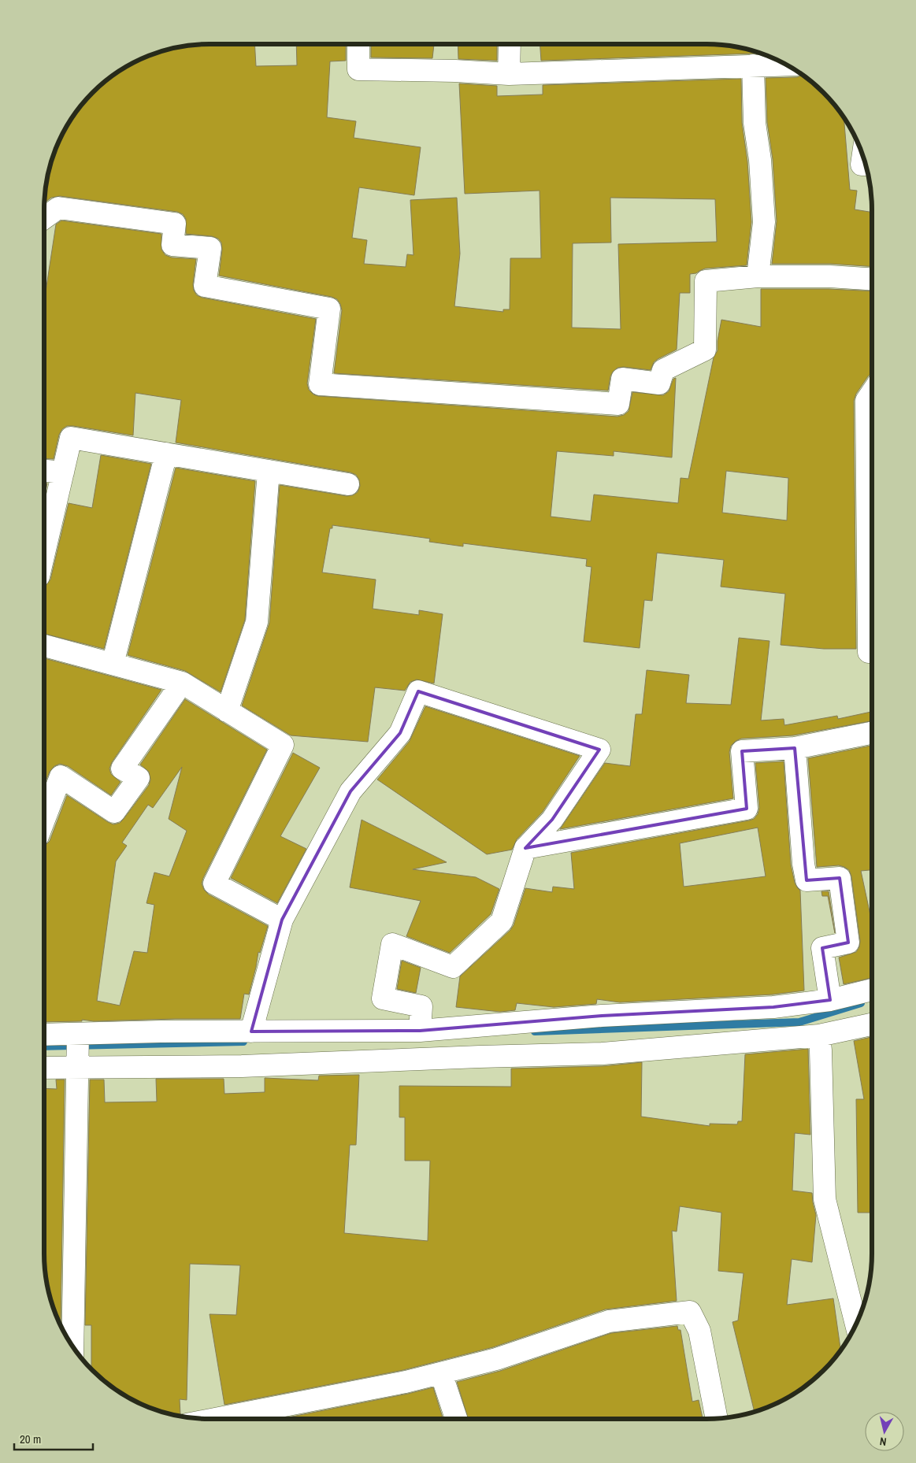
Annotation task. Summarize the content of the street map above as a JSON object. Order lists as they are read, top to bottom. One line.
{"scale_bar":"20 m","north":"bottom"}
